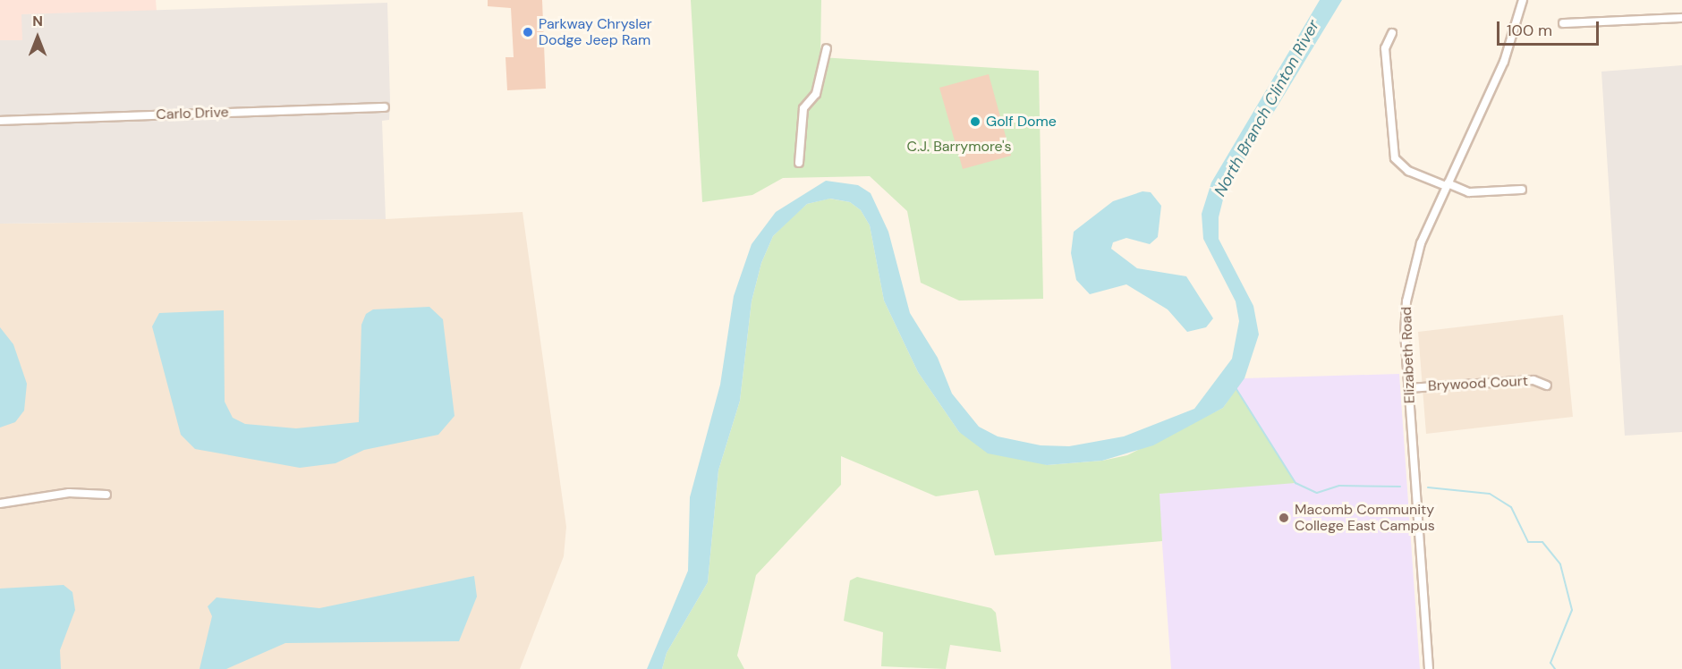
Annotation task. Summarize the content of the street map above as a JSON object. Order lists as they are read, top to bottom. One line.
{"streets":{"street":["Carlo Drive","Elizabeth Road","Brywood Court"]},"crossings":[["Elizabeth Road","Brywood Court"]],"water":["North Branch Clinton River"],"parks":["C.J. Barrymore's"],"places":["Parkway Chrysler Dodge Jeep Ram","Golf Dome","Macomb Community College East Campus"],"scale_bar":"100 m","north":"top"}
